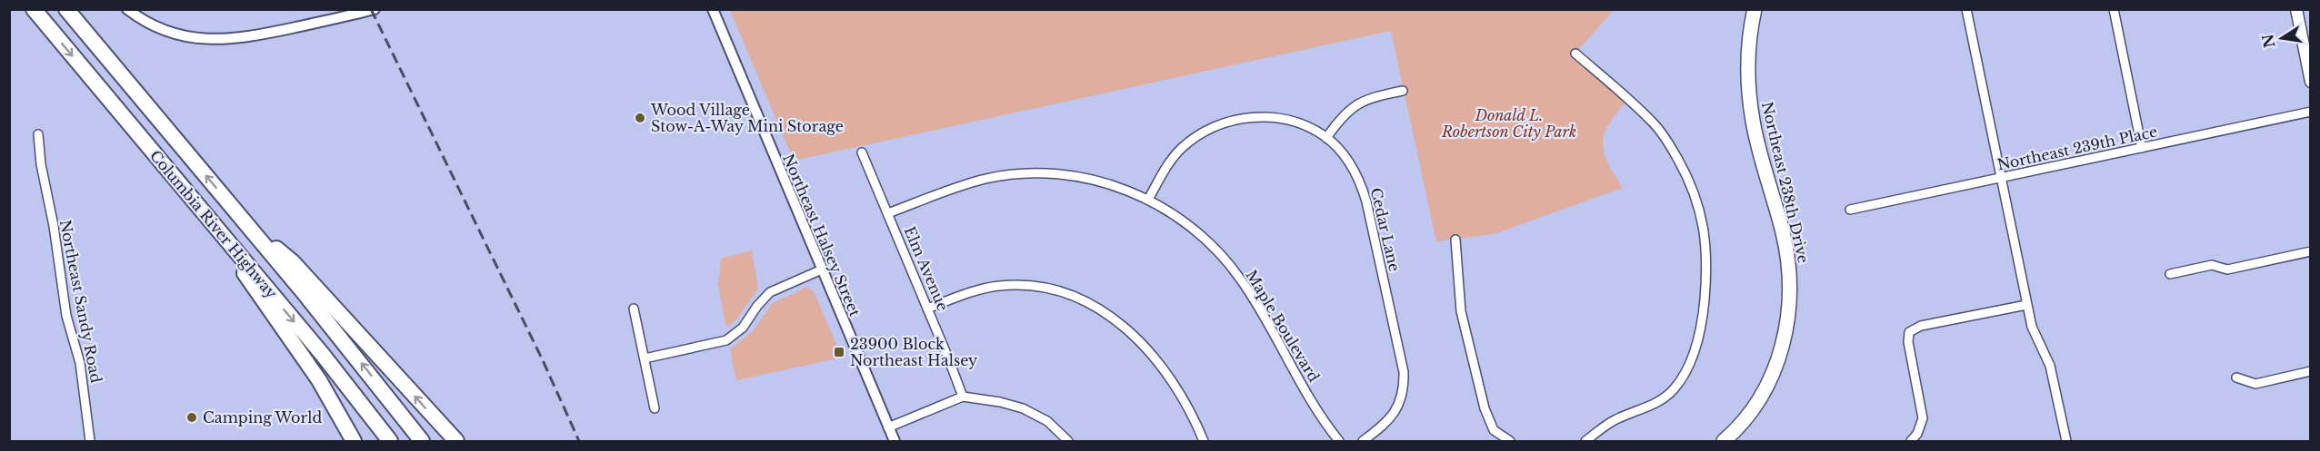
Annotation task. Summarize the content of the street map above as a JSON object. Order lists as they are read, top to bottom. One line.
{"streets":{"highway":["Northeast 238th Drive","Columbia River Highway"],"street":["Northeast 239th Place","Cedar Lane","Northeast Halsey Street","Elm Avenue","Northeast Sandy Road","Maple Boulevard"]},"crossings":[["Cedar Lane","Maple Boulevard"],["Elm Avenue","Maple Boulevard"]],"parks":["Donald L. Robertson City Park"],"places":{"other":["Wood Village Stow-A-Way Mini Storage","Camping World"],"transit":["23900 Block Northeast Halsey"]},"north":"left"}
